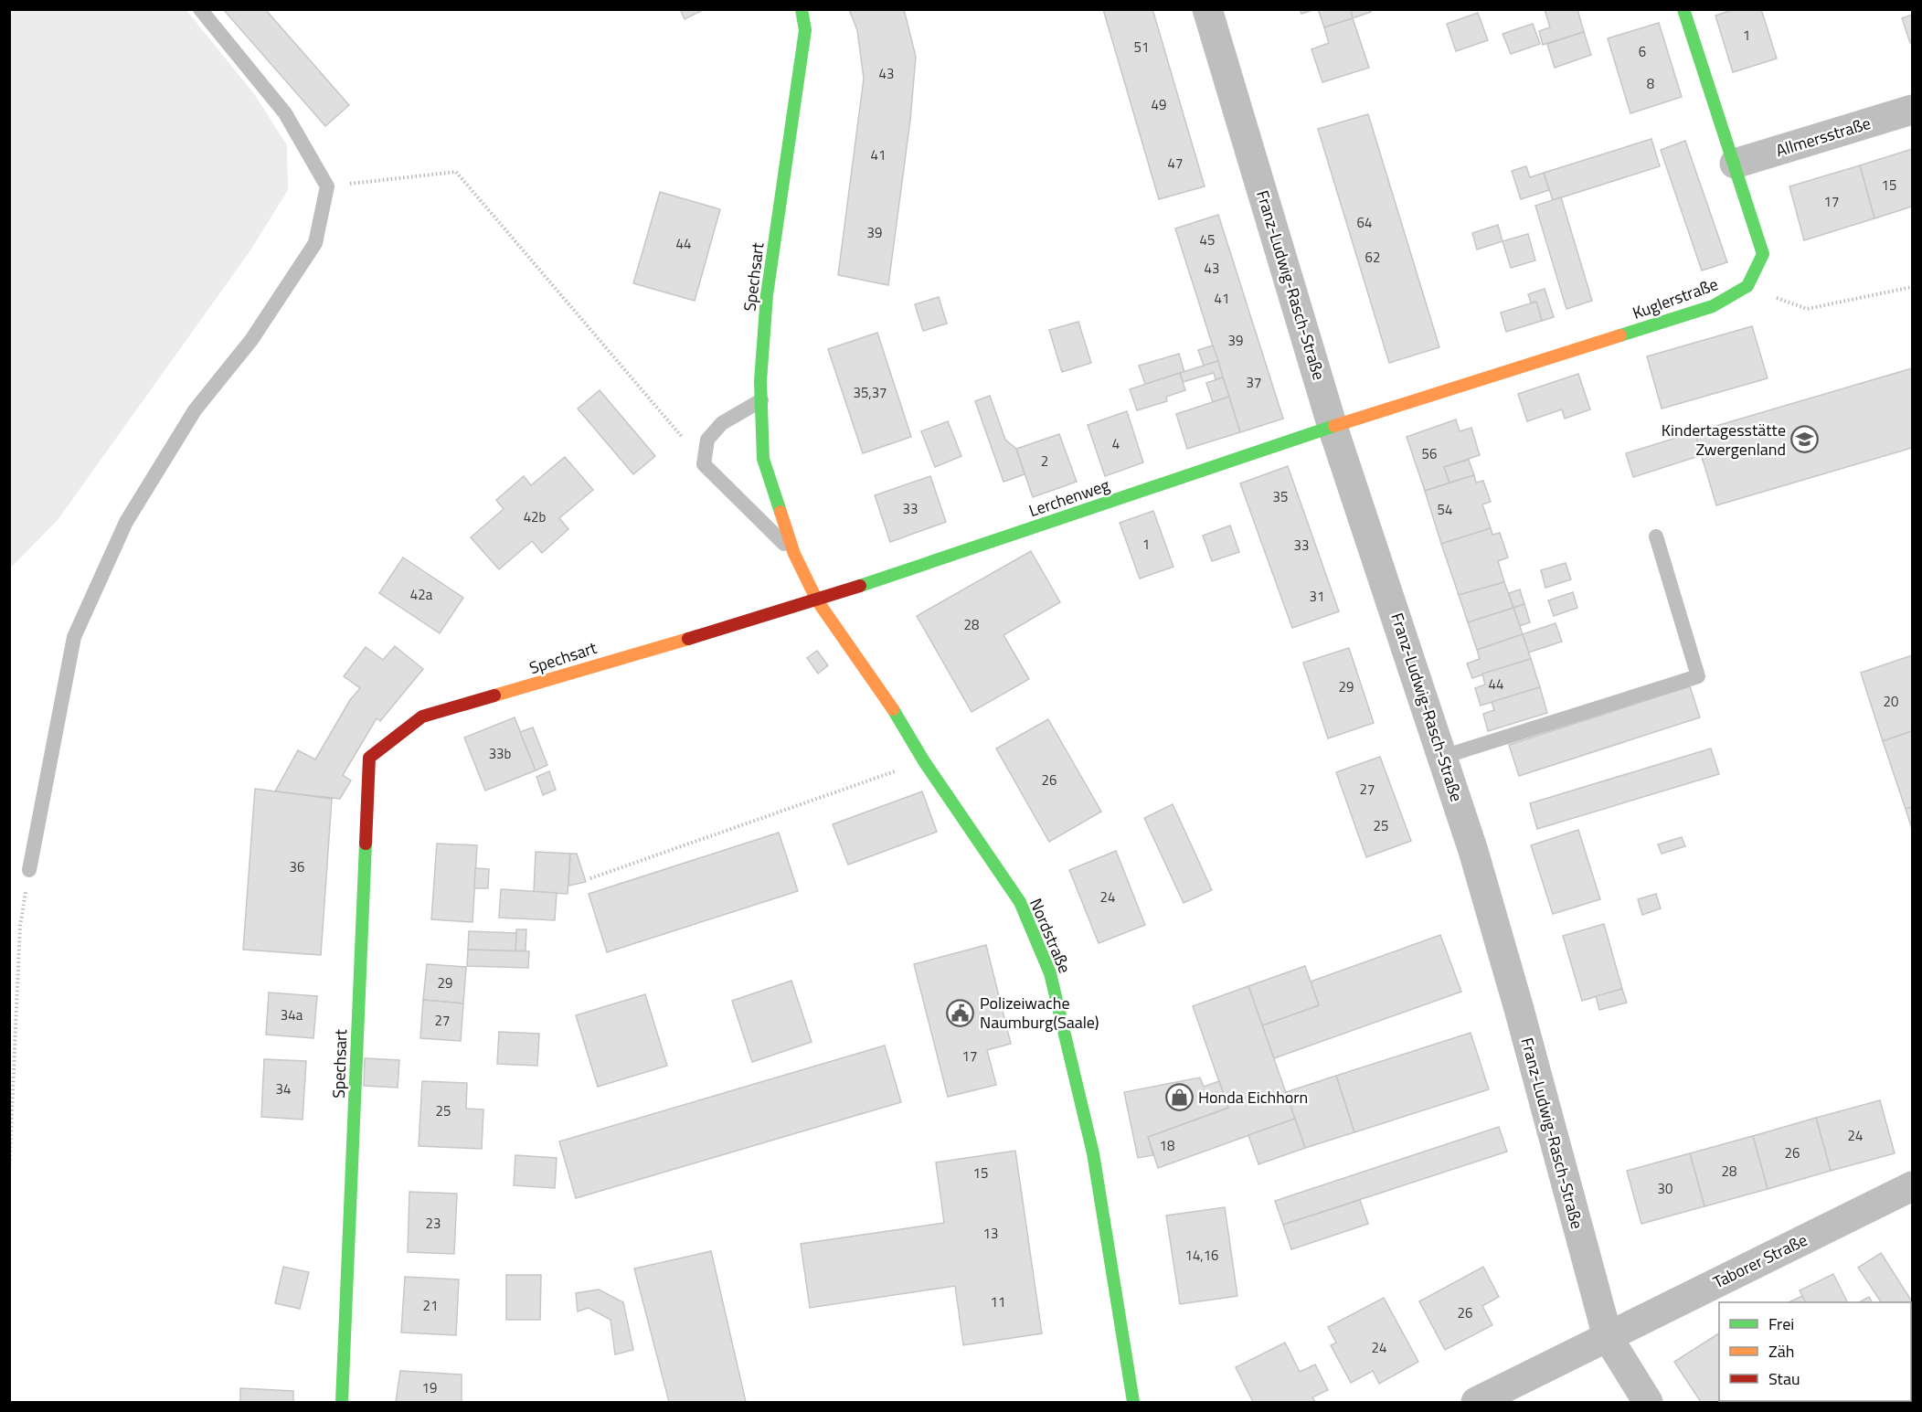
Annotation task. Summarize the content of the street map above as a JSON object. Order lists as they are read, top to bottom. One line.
{"streets":{"street":["Allmersstraße","Spechsart","Franz-Ludwig-Rasch-Straße","Kuglerstraße","Lerchenweg","Nordstraße","Taborer Straße"]},"crossings":[["Spechsart","Lerchenweg"],["Spechsart","Nordstraße"],["Franz-Ludwig-Rasch-Straße","Kuglerstraße"],["Franz-Ludwig-Rasch-Straße","Lerchenweg"],["Franz-Ludwig-Rasch-Straße","Taborer Straße"],["Kuglerstraße","Lerchenweg"],["Lerchenweg","Nordstraße"]],"places":{"school or university":["Kindertagesstätte Zwergenland"],"public building":["Polizeiwache Naumburg(Saale)"],"shop":["Honda Eichhorn"]},"house_numbers":["1","51","6","43","8","49","41","47","15","17","64","39","45","44","62","43","41","39","37","35,37","4","56","2","35","33","54","42b","1","33","42a","31","28","44","29","20","33b","26","27","25","36","24","29","34a","27","17","34","25","24","18","26","28","15","30","23","13","14,16","11","21","26","24","19"],"legend":["Frei","Zäh","Stau"]}
